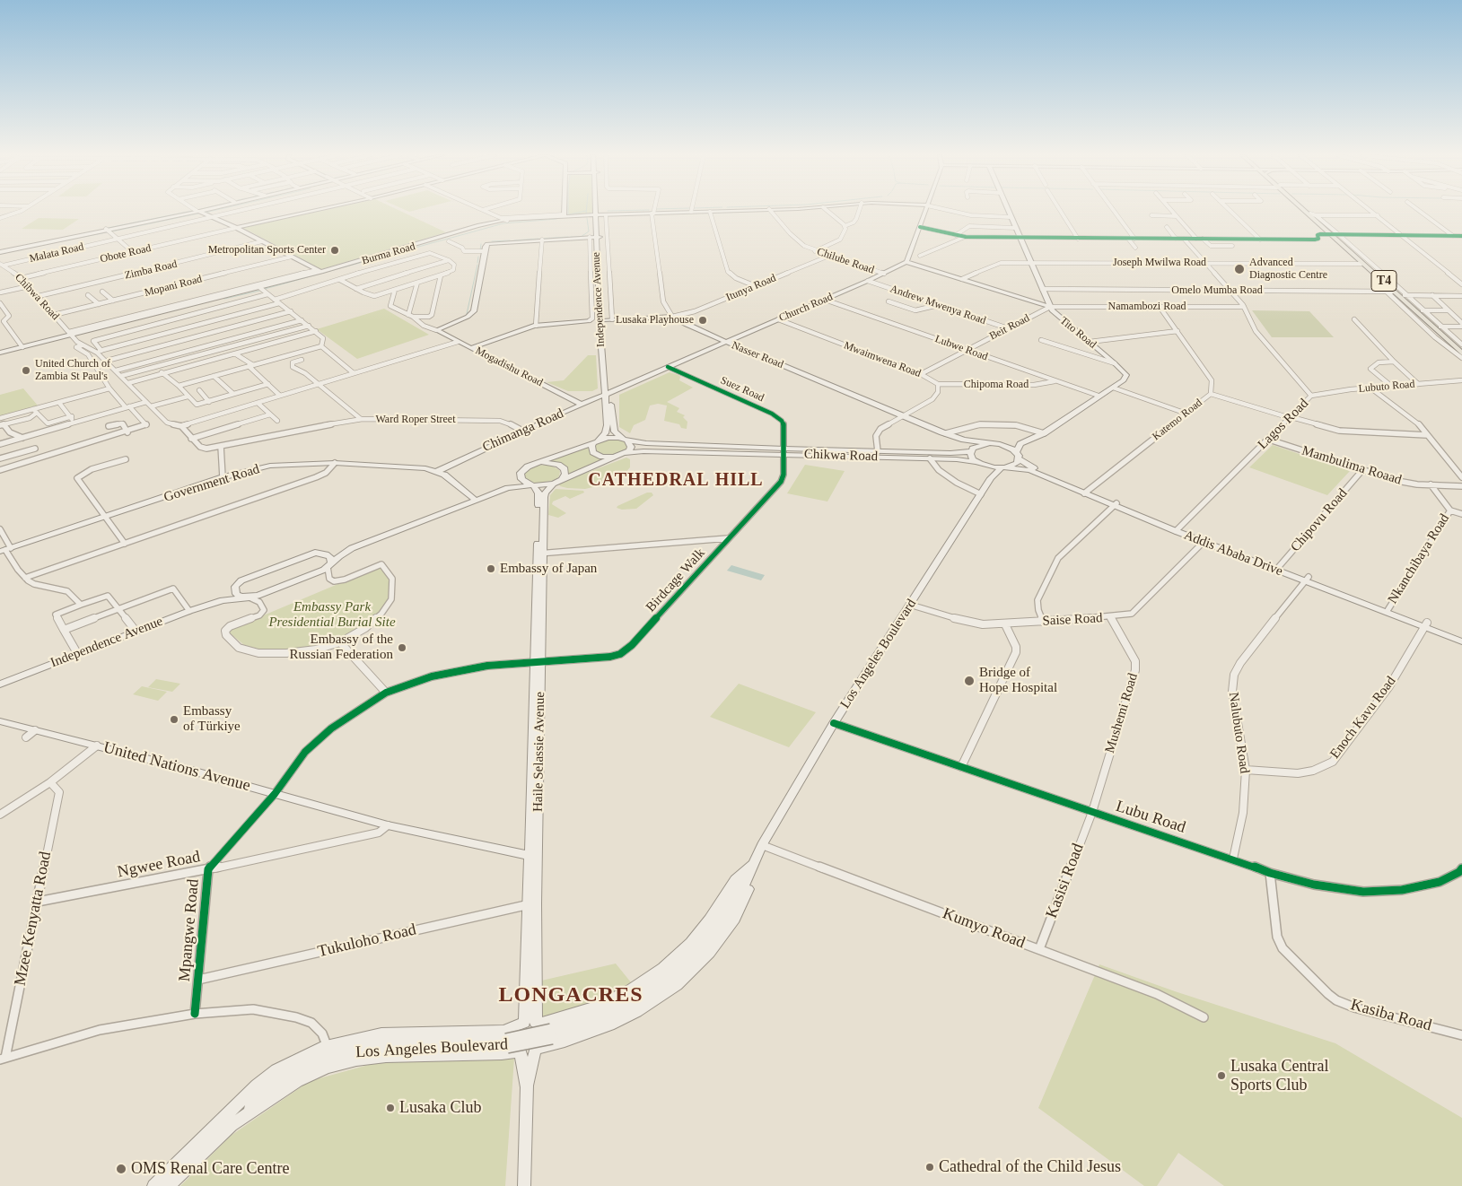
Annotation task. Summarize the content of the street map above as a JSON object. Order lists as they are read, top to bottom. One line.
{"streets":{"main road":["Obote Road","Burma Road","T4","Independence Avenue","Church Road","Tito Road","Nasser Road","Mogadishu Road","Chimanga Road","Chikwa Road","Government Road","Addis Ababa Drive","Los Angeles Boulevard","Haile Selassie Avenue","United Nations Avenue"],"street":["Malata Road","Chilube Road","Joseph Mwilwa Road","Zimba Road","Mopani Road","Itunya Road","Omelo Mumba Road","Chibwa Road","Andrew Mwenya Road","Namambozi Road","Beit Road","Lubwe Road","Mwaimwena Road","Chipoma Road","Lubuto Road","Suez Road","Ward Roper Street","Katemo Road","Lagos Road","Mambulima Roaad","Chipovu Road","Nkanchibaya Road","Birdcage Walk","Saise Road","Mushemi Road","Enoch Kavu Road","Nalubuto Road","Lubu Road","Ngwee Road","Kasisi Road","Mzee Kenyatta Road","Kumyo Road","Mpangwe Road","Tukuloho Road","Kasiba Road"]},"crossings":[["Malata Road","Chibwa Road"],["Obote Road","Chibwa Road"],["Burma Road","Chibwa Road"],["Burma Road","Independence Avenue"],["Chilube Road","Itunya Road"],["Chilube Road","Church Road"],["Joseph Mwilwa Road","T4"],["Joseph Mwilwa Road","Tito Road"],["Joseph Mwilwa Road","Lagos Road"],["Zimba Road","Chibwa Road"],["T4","Omelo Mumba Road"],["Mopani Road","Chibwa Road"],["Itunya Road","Nasser Road"],["Omelo Mumba Road","Lagos Road"],["Independence Avenue","Church Road"],["Independence Avenue","Chimanga Road"],["Independence Avenue","Chikwa Road"],["Independence Avenue","Government Road"],["Independence Avenue","Haile Selassie Avenue"],["Andrew Mwenya Road","Church Road"],["Andrew Mwenya Road","Beit Road"],["Namambozi Road","Beit Road"],["Namambozi Road","Tito Road"],["Namambozi Road","Katemo Road"],["Namambozi Road","Lagos Road"],["Church Road","Tito Road"],["Church Road","Lubwe Road"],["Church Road","Nasser Road"],["Church Road","Mwaimwena Road"],["Church Road","Suez Road"],["Church Road","Chimanga Road"],["Beit Road","Tito Road"],["Beit Road","Lubwe Road"],["Beit Road","Mwaimwena Road"],["Tito Road","Lubwe Road"],["Tito Road","Nasser Road"],["Tito Road","Chikwa Road"],["Tito Road","Addis Ababa Drive"],["Lubwe Road","Chipoma Road"],["Nasser Road","Mwaimwena Road"],["Nasser Road","Chikwa Road"],["Nasser Road","Addis Ababa Drive"],["Mwaimwena Road","Chipoma Road"],["Mogadishu Road","Chimanga Road"],["Lubuto Road","Lagos Road"],["Suez Road","Chikwa Road"],["Suez Road","Birdcage Walk"],["Ward Roper Street","Chimanga Road"],["Katemo Road","Addis Ababa Drive"],["Lagos Road","Mambulima Roaad"],["Lagos Road","Addis Ababa Drive"],["Chimanga Road","Government Road"],["Chikwa Road","Addis Ababa Drive"],["Chikwa Road","Birdcage Walk"],["Chikwa Road","Los Angeles Boulevard"],["Mambulima Roaad","Chipovu Road"],["Mambulima Roaad","Nkanchibaya Road"],["Chipovu Road","Addis Ababa Drive"],["Addis Ababa Drive","Nkanchibaya Road"],["Addis Ababa Drive","Saise Road"],["Addis Ababa Drive","Los Angeles Boulevard"],["Addis Ababa Drive","Enoch Kavu Road"],["Addis Ababa Drive","Nalubuto Road"],["Birdcage Walk","Haile Selassie Avenue"],["Birdcage Walk","Mpangwe Road"],["Saise Road","Los Angeles Boulevard"],["Saise Road","Mushemi Road"],["Los Angeles Boulevard","Haile Selassie Avenue"],["Los Angeles Boulevard","Lubu Road"],["Los Angeles Boulevard","Kumyo Road"],["Mushemi Road","Lubu Road"],["Mushemi Road","Kasisi Road"],["Enoch Kavu Road","Nalubuto Road"],["Nalubuto Road","Lubu Road"],["Haile Selassie Avenue","United Nations Avenue"],["Haile Selassie Avenue","Tukuloho Road"],["United Nations Avenue","Ngwee Road"],["United Nations Avenue","Mpangwe Road"],["Lubu Road","Kasisi Road"],["Lubu Road","Kasiba Road"],["Ngwee Road","Mzee Kenyatta Road"],["Ngwee Road","Mpangwe Road"],["Kasisi Road","Kumyo Road"],["Mpangwe Road","Tukuloho Road"]],"districts":["CATHEDRAL HILL","LONGACRES"],"parks":["Embassy Park Presidential Burial Site"],"places":["Metropolitan Sports Center","Advanced Diagnostic Centre","Lusaka Playhouse","United Church of Zambia St Paul's","Embassy of Japan","Embassy of the Russian Federation","Bridge of Hope Hospital","Embassy of Türkiye","Lusaka Central Sports Club","Lusaka Club","Cathedral of the Child Jesus","OMS Renal Care Centre"]}
